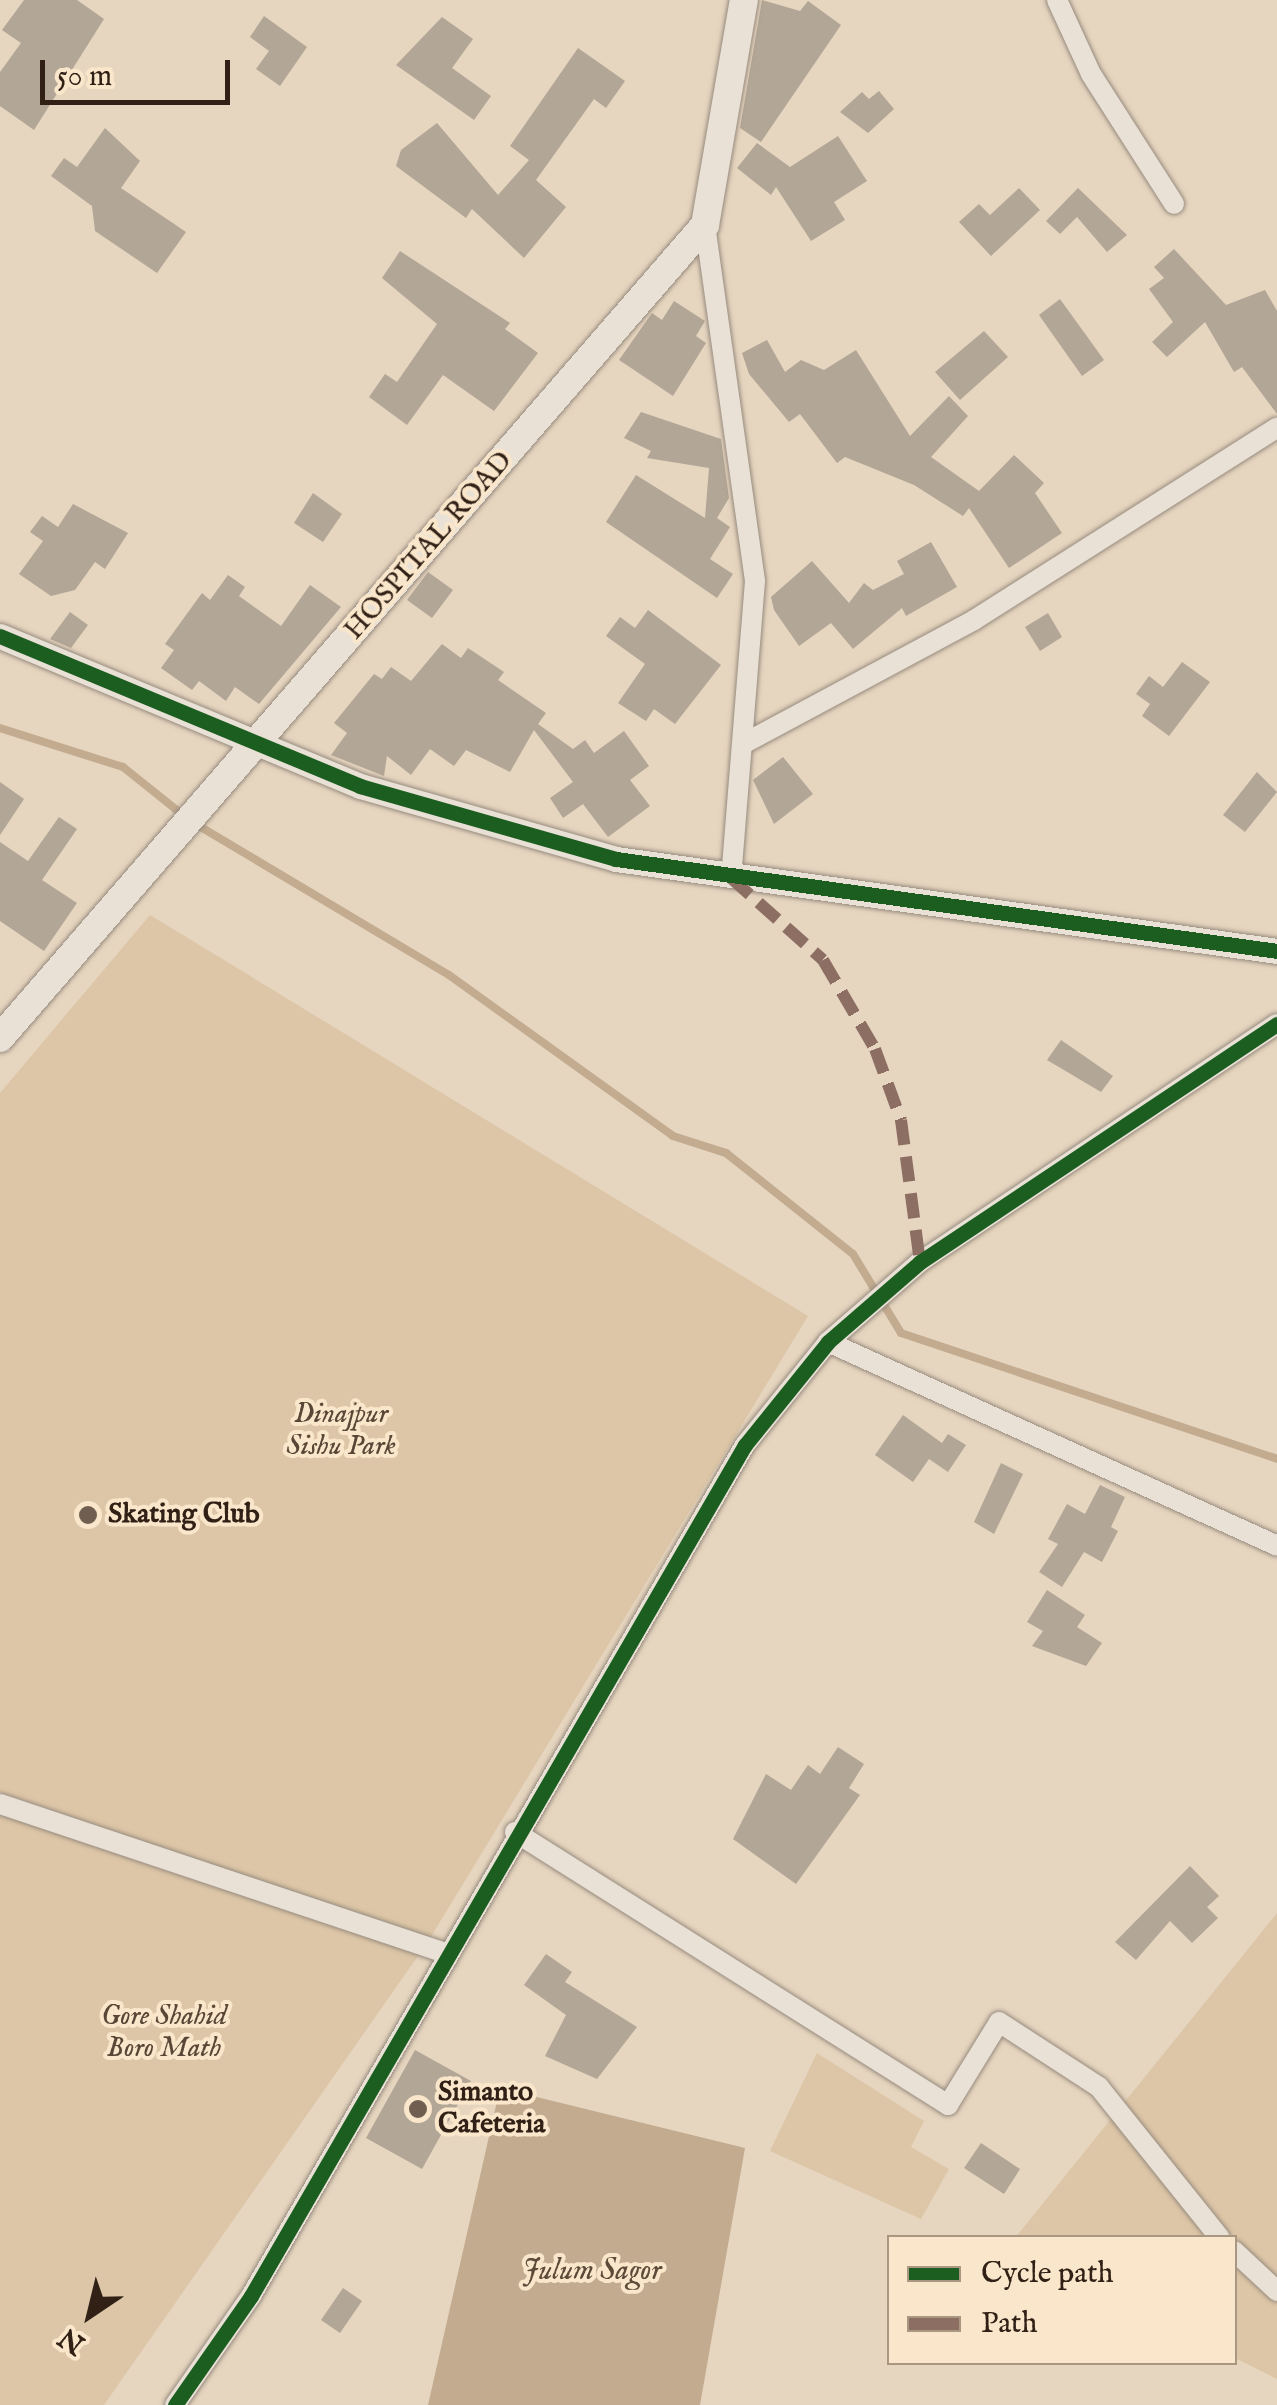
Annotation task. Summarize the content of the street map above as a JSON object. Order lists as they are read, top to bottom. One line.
{"streets":{"main road":["HOSPITAL ROAD"]},"water":["Julum Sagor"],"parks":["Dinajpur Sishu Park","Gore Shahid Boro Math"],"places":["Skating Club","Simanto Cafeteria"],"legend":["Cycle path","Path"],"scale_bar":"50 m","north":"bottom left"}
